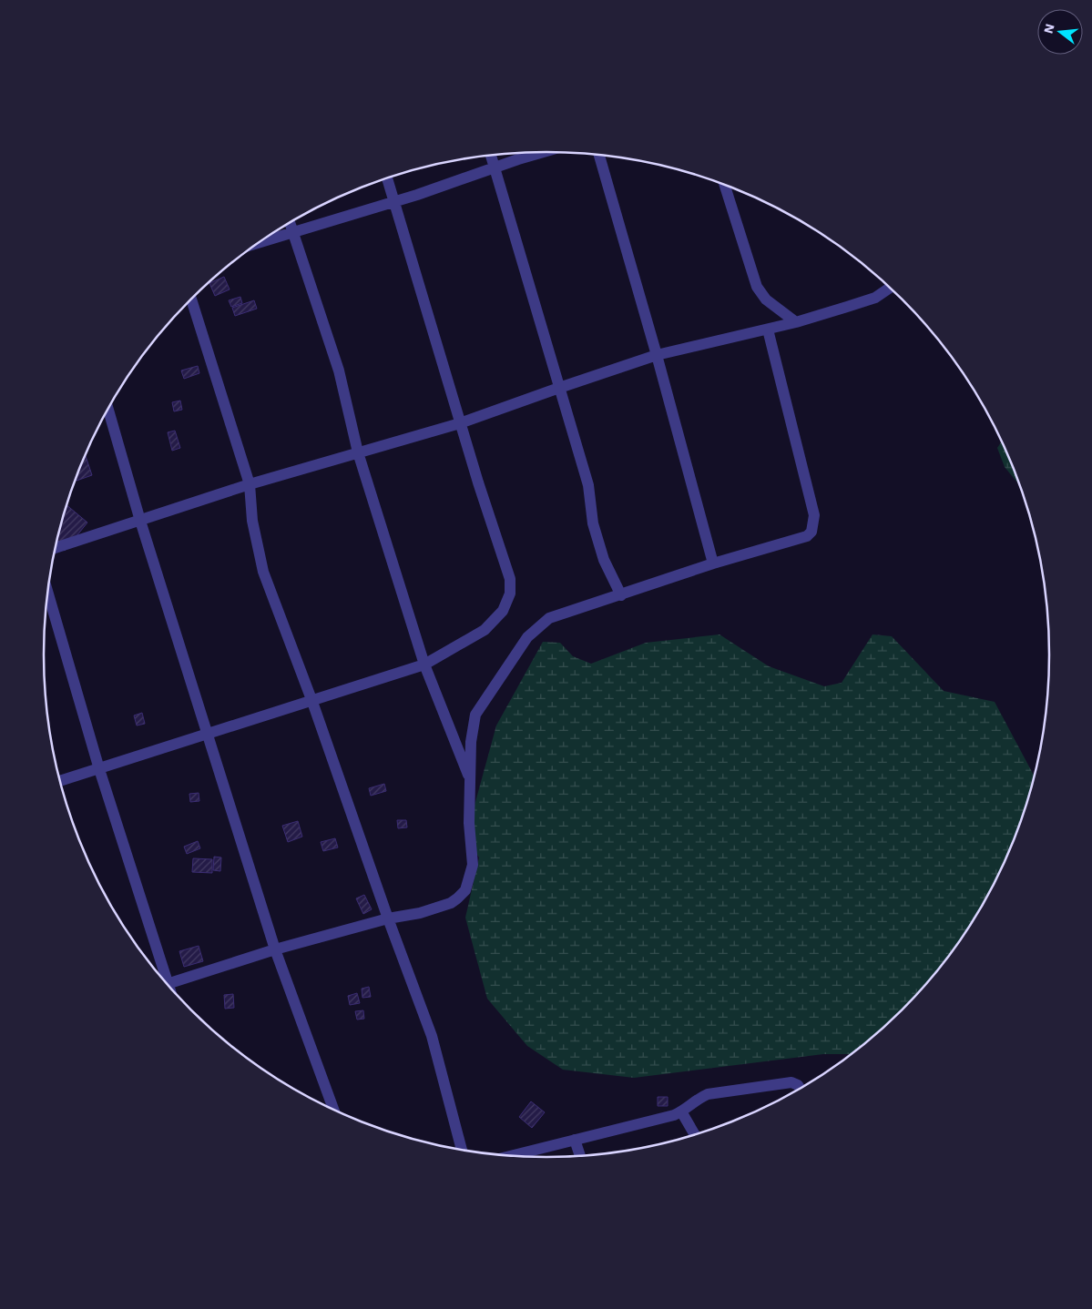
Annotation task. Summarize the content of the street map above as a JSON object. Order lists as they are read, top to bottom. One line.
{"north":"left"}
